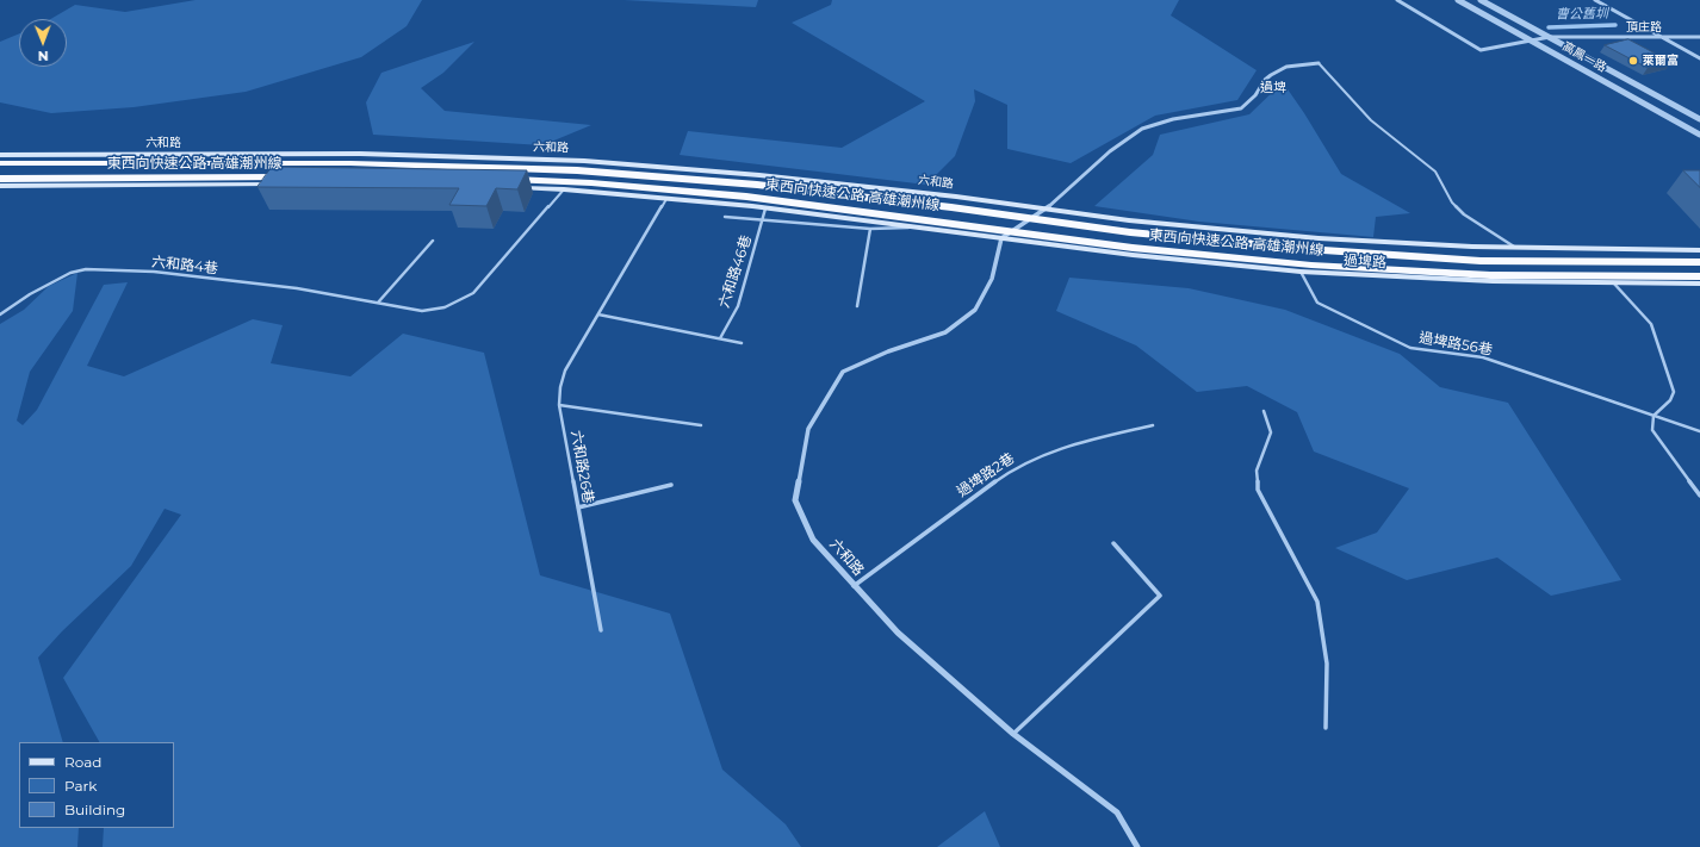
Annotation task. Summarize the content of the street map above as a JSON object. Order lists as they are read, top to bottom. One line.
{"streets":{"highway":["東西向快速公路 高雄潮州線"],"main road":["六和路","過埤路"],"street":["頂庄路","高鳳一路"],"lane":["六和路4巷","六和路46巷","過埤路56巷","六和路26巷","過埤路2巷"]},"crossings":[["頂庄路","高鳳一路"],["六和路","過埤路"],["六和路","過埤路2巷"],["過埤路","過埤路56巷"]],"districts":["過埤"],"water":["曹公舊圳"],"places":["萊爾富"],"legend":["Road","Park","Building"],"north":"bottom"}
